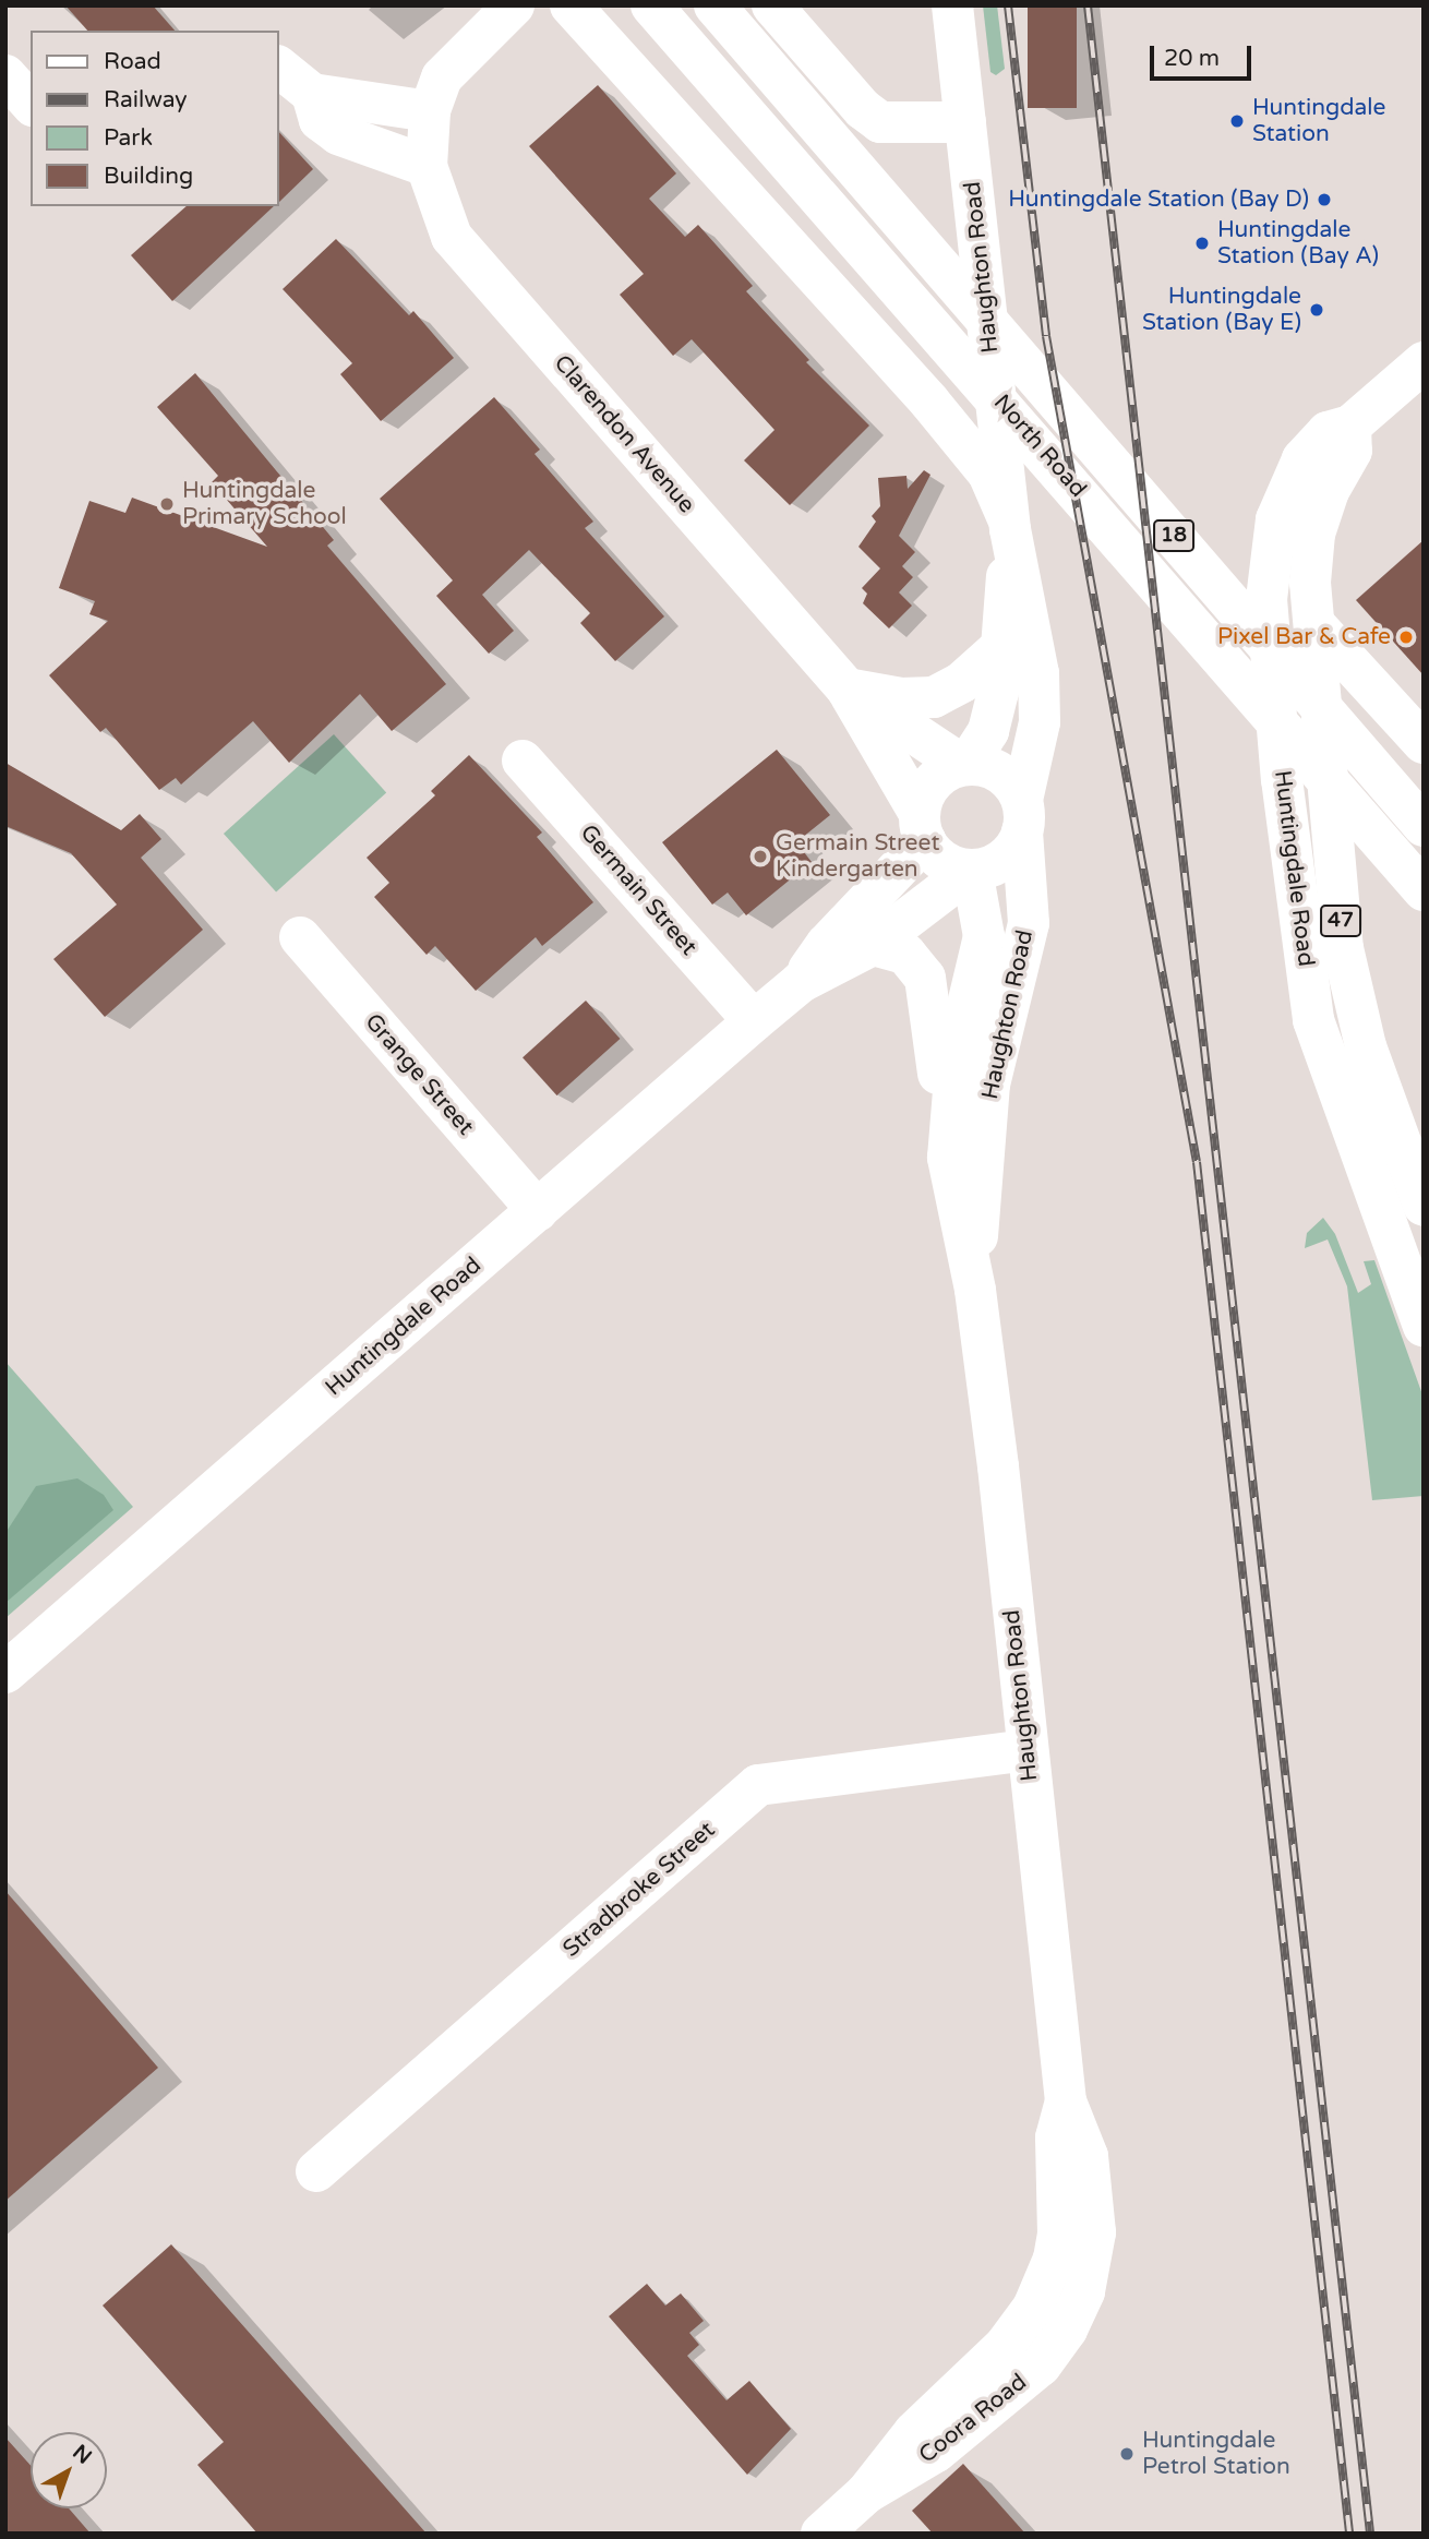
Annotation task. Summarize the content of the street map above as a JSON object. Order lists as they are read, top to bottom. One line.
{"streets":{"main road":["Haughton Road","Clarendon Avenue","North Road","18","Huntingdale Road","Germain Street","47","Grange Street","Stradbroke Street","Coora Road"]},"crossings":[["Haughton Road","Clarendon Avenue"],["Haughton Road","Huntingdale Road"],["Haughton Road","Stradbroke Street"],["Haughton Road","Coora Road"],["Clarendon Avenue","Huntingdale Road"],["Huntingdale Road","Germain Street"],["Huntingdale Road","Grange Street"]],"places":["Huntingdale Station","Huntingdale Station (Bay D)","Huntingdale Station (Bay A)","Huntingdale Station (Bay E)","Huntingdale Primary School","Pixel Bar & Cafe","Germain Street Kindergarten","Huntingdale Petrol Station"],"legend":["Road","Railway","Park","Building"],"scale_bar":"20 m","north":"top right"}
